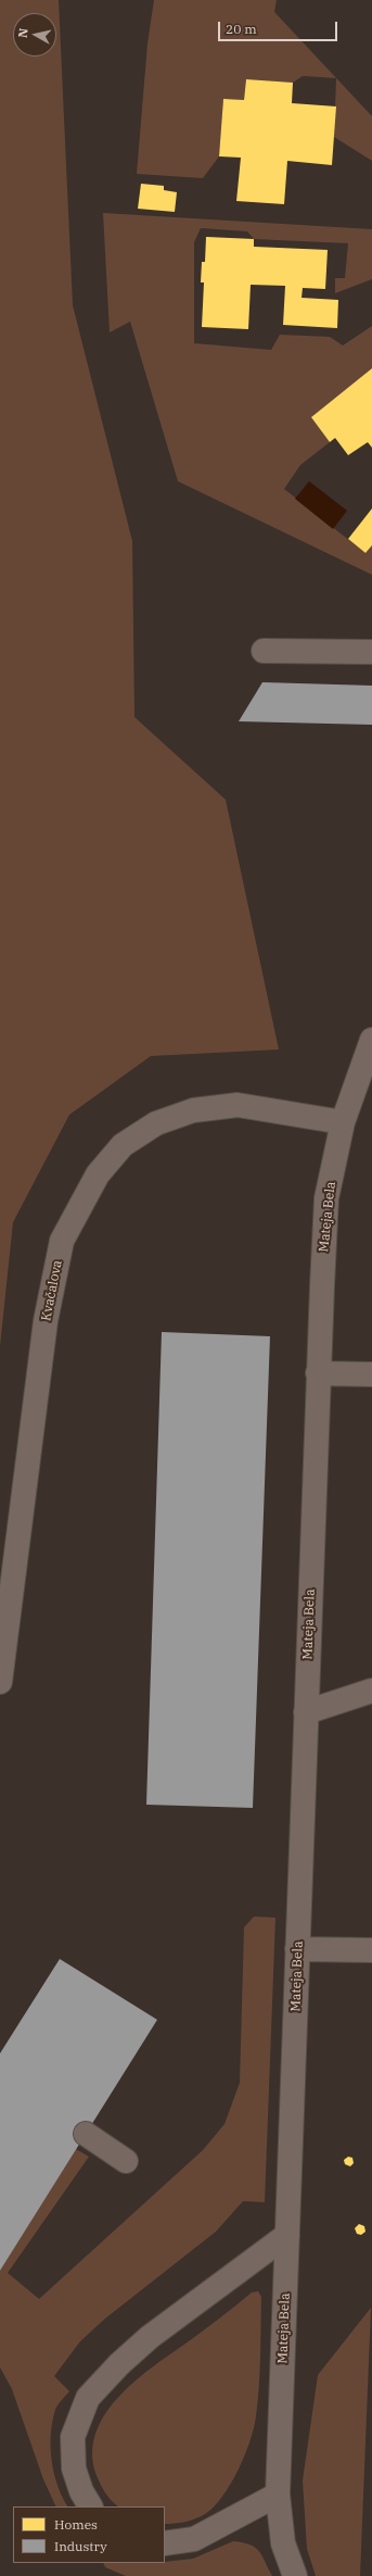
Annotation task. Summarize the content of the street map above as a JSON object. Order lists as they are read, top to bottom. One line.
{"streets":{"street":["Mateja Bela","Kvačalova"]},"crossings":[["Mateja Bela","Kvačalova"]],"legend":["Homes","Industry"],"scale_bar":"20 m","north":"left"}
